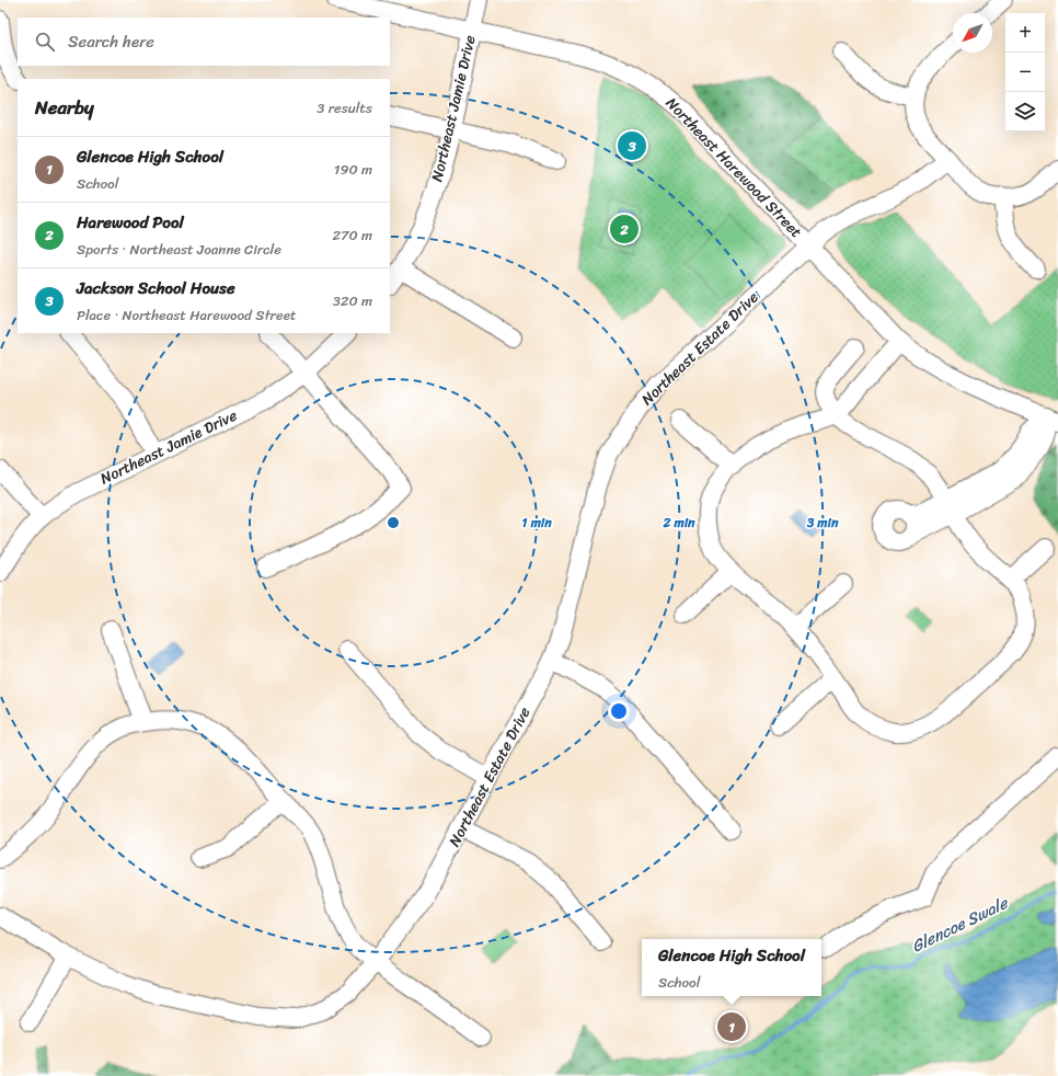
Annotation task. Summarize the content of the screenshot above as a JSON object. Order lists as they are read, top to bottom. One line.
{"streets":{"street":["Northeast Jamie Drive","Northeast Harewood Street","Northeast Estate Drive"]},"crossings":[["Northeast Jamie Drive","Northeast Harewood Street"],["Northeast Harewood Street","Northeast Estate Drive"]],"water":["Glencoe Swale"],"north":"bottom left","page":{"map_buttons":["+","−"],"search":"Search here","heading":["Nearby","3 results"],"pins":["3","2","1"],"list":[{"mark":"1","name":"Glencoe High School","note":"School","value":"190 m"},{"mark":"2","name":"Harewood Pool","note":"Sports · Northeast Joanne Circle","value":"270 m"},{"mark":"3","name":"Jackson School House","note":"Place · Northeast Harewood Street","value":"320 m"}],"popup":["Glencoe High School","School"]},"rings":["1 min","2 min","3 min"]}
